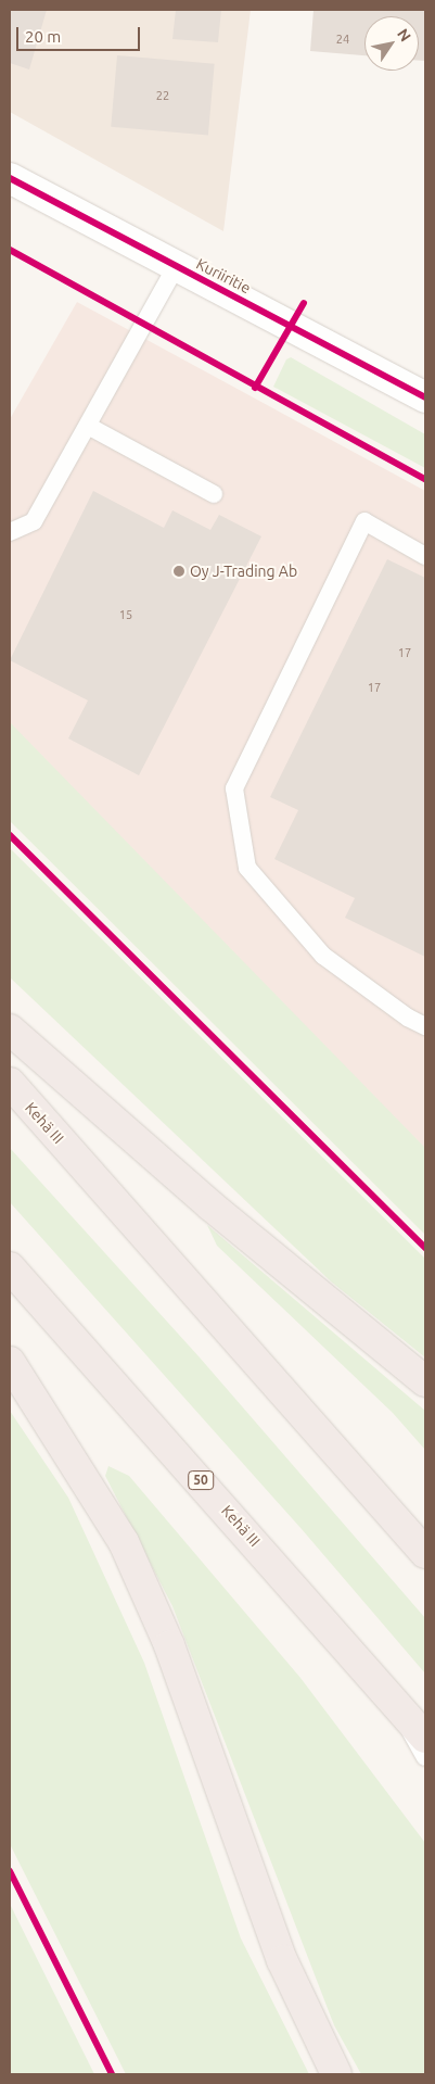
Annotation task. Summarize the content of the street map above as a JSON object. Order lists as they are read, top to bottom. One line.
{"streets":{"highway":["Kehä III","50"],"street":["Kuriiritie"]},"places":["Oy J-Trading Ab"],"house_numbers":["24","22","15","17","17"],"scale_bar":"20 m","north":"top right"}
